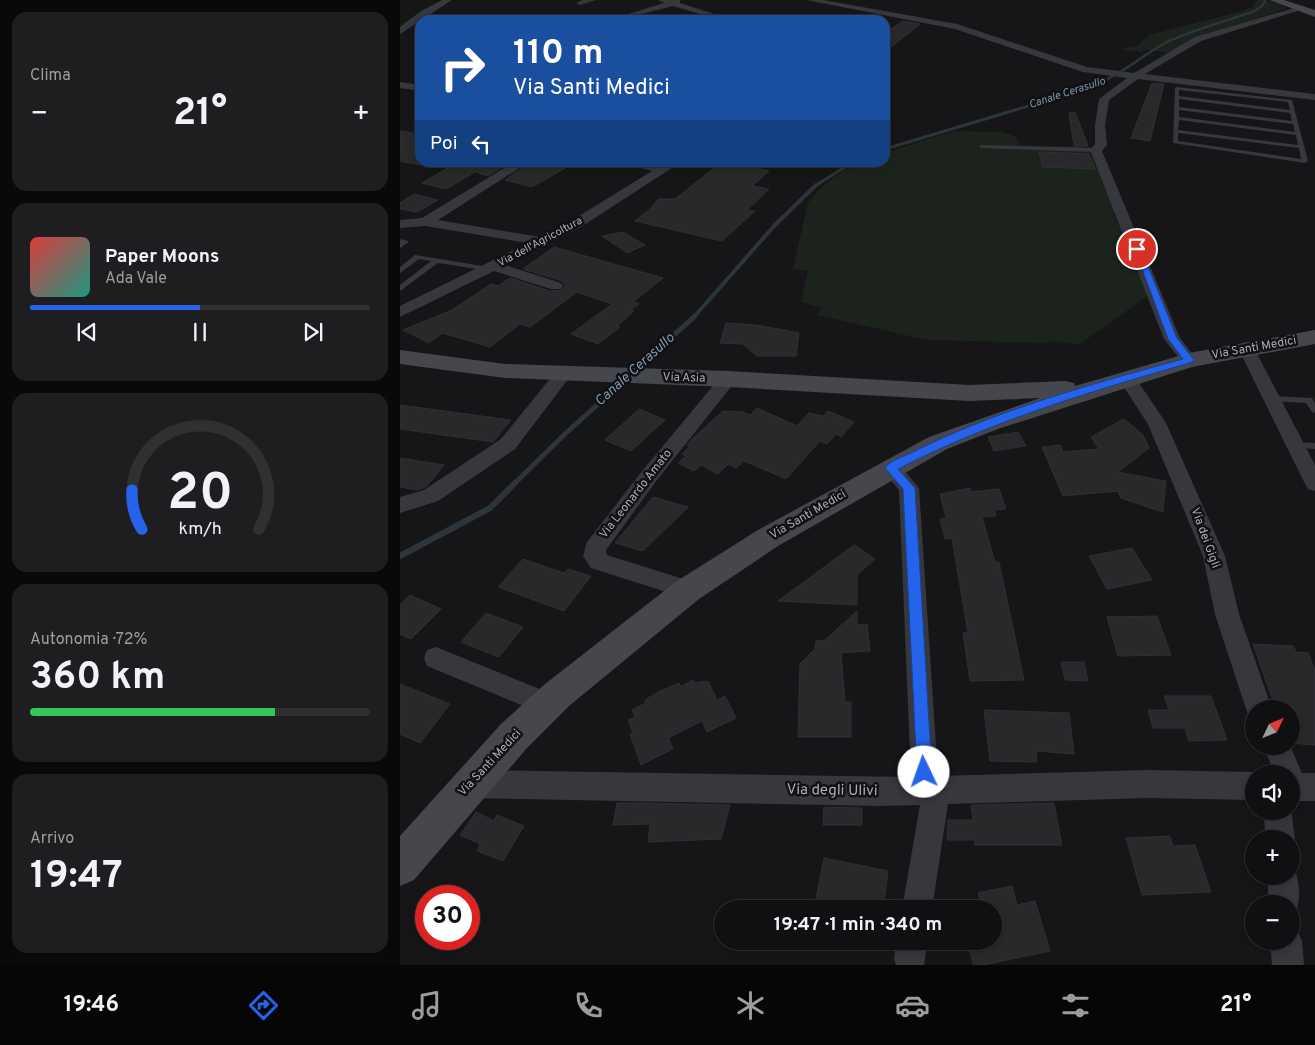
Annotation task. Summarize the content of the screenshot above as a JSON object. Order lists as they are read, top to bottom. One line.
{"streets":{"street":["Via dell'Agricoltura","Via Santi Medici","Via Asia","Via Leonardo Amato","Via dei Gigli","Via degli Ulivi"]},"crossings":[["Via Santi Medici","Via Asia"],["Via Santi Medici","Via Leonardo Amato"],["Via Santi Medici","Via dei Gigli"],["Via Santi Medici","Via degli Ulivi"],["Via Asia","Via Leonardo Amato"]],"water":["Canale Cerasullo"],"north":"top right","page":{"tile":["Clima",["Autonomia · 72%","360 km"],["Arrivo","19:47"]],"turn":["110 m","Via Santi Medici"],"heat":["−","21°","+"],"then":"Poi","song":["Paper Moons","Ada Vale"],"map_buttons":["+","−"],"limit":"30","trip":"19:47 · 1 min · 340 m","tabs":["19:46","21°"],"gauge":["20","km/h"]}}
